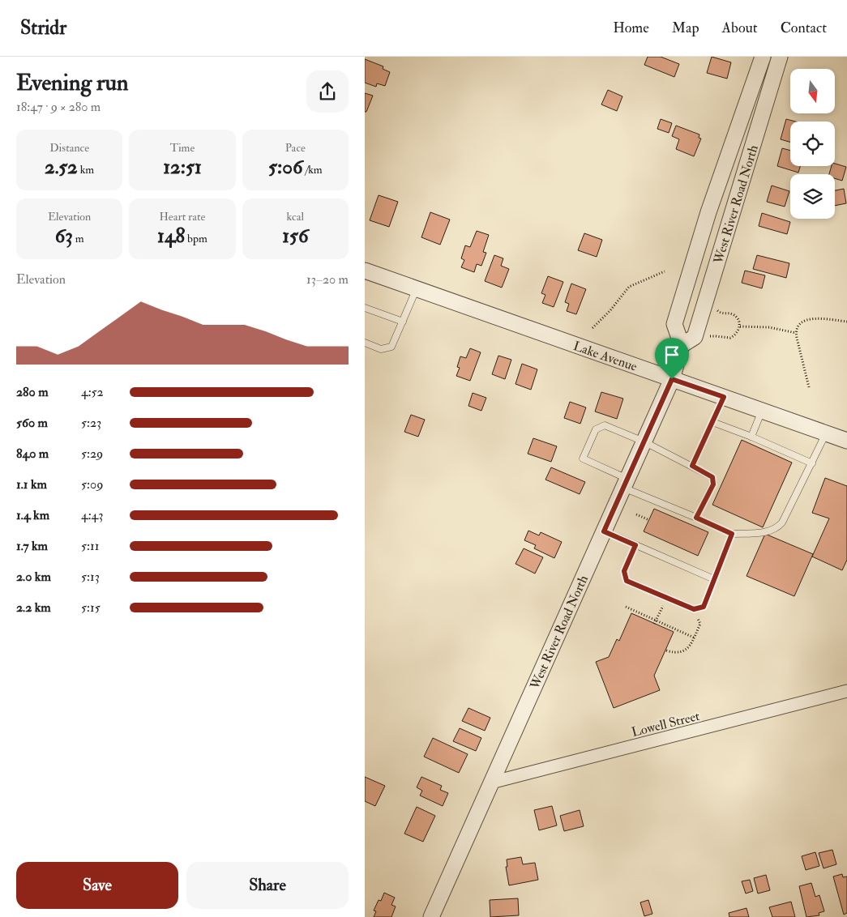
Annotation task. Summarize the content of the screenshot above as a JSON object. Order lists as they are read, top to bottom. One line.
{"streets":{"street":["West River Road North","Lake Avenue","Lowell Street"]},"crossings":[["West River Road North","Lake Avenue"],["West River Road North","Lowell Street"]],"north":"bottom","page":{"header":"Stridr","nav":["Home","Map","About","Contact"],"heading":["Evening run","18:47 · 9 × 280 m"],"stats":[["Distance","2.52 km"],["Time","12:51"],["Pace","5:06 /km"],["Elevation","63 m"],["Heart rate","148 bpm"],["kcal","156"]],"chart":["Elevation","13–20 m"],"list":[{"name":"280 m","note":"4:52"},{"name":"560 m","note":"5:23"},{"name":"840 m","note":"5:29"},{"name":"1.1 km","note":"5:09"},{"name":"1.4 km","note":"4:43"},{"name":"1.7 km","note":"5:11"},{"name":"2.0 km","note":"5:13"},{"name":"2.2 km","note":"5:15"}],"buttons":["Save","Share"]}}
